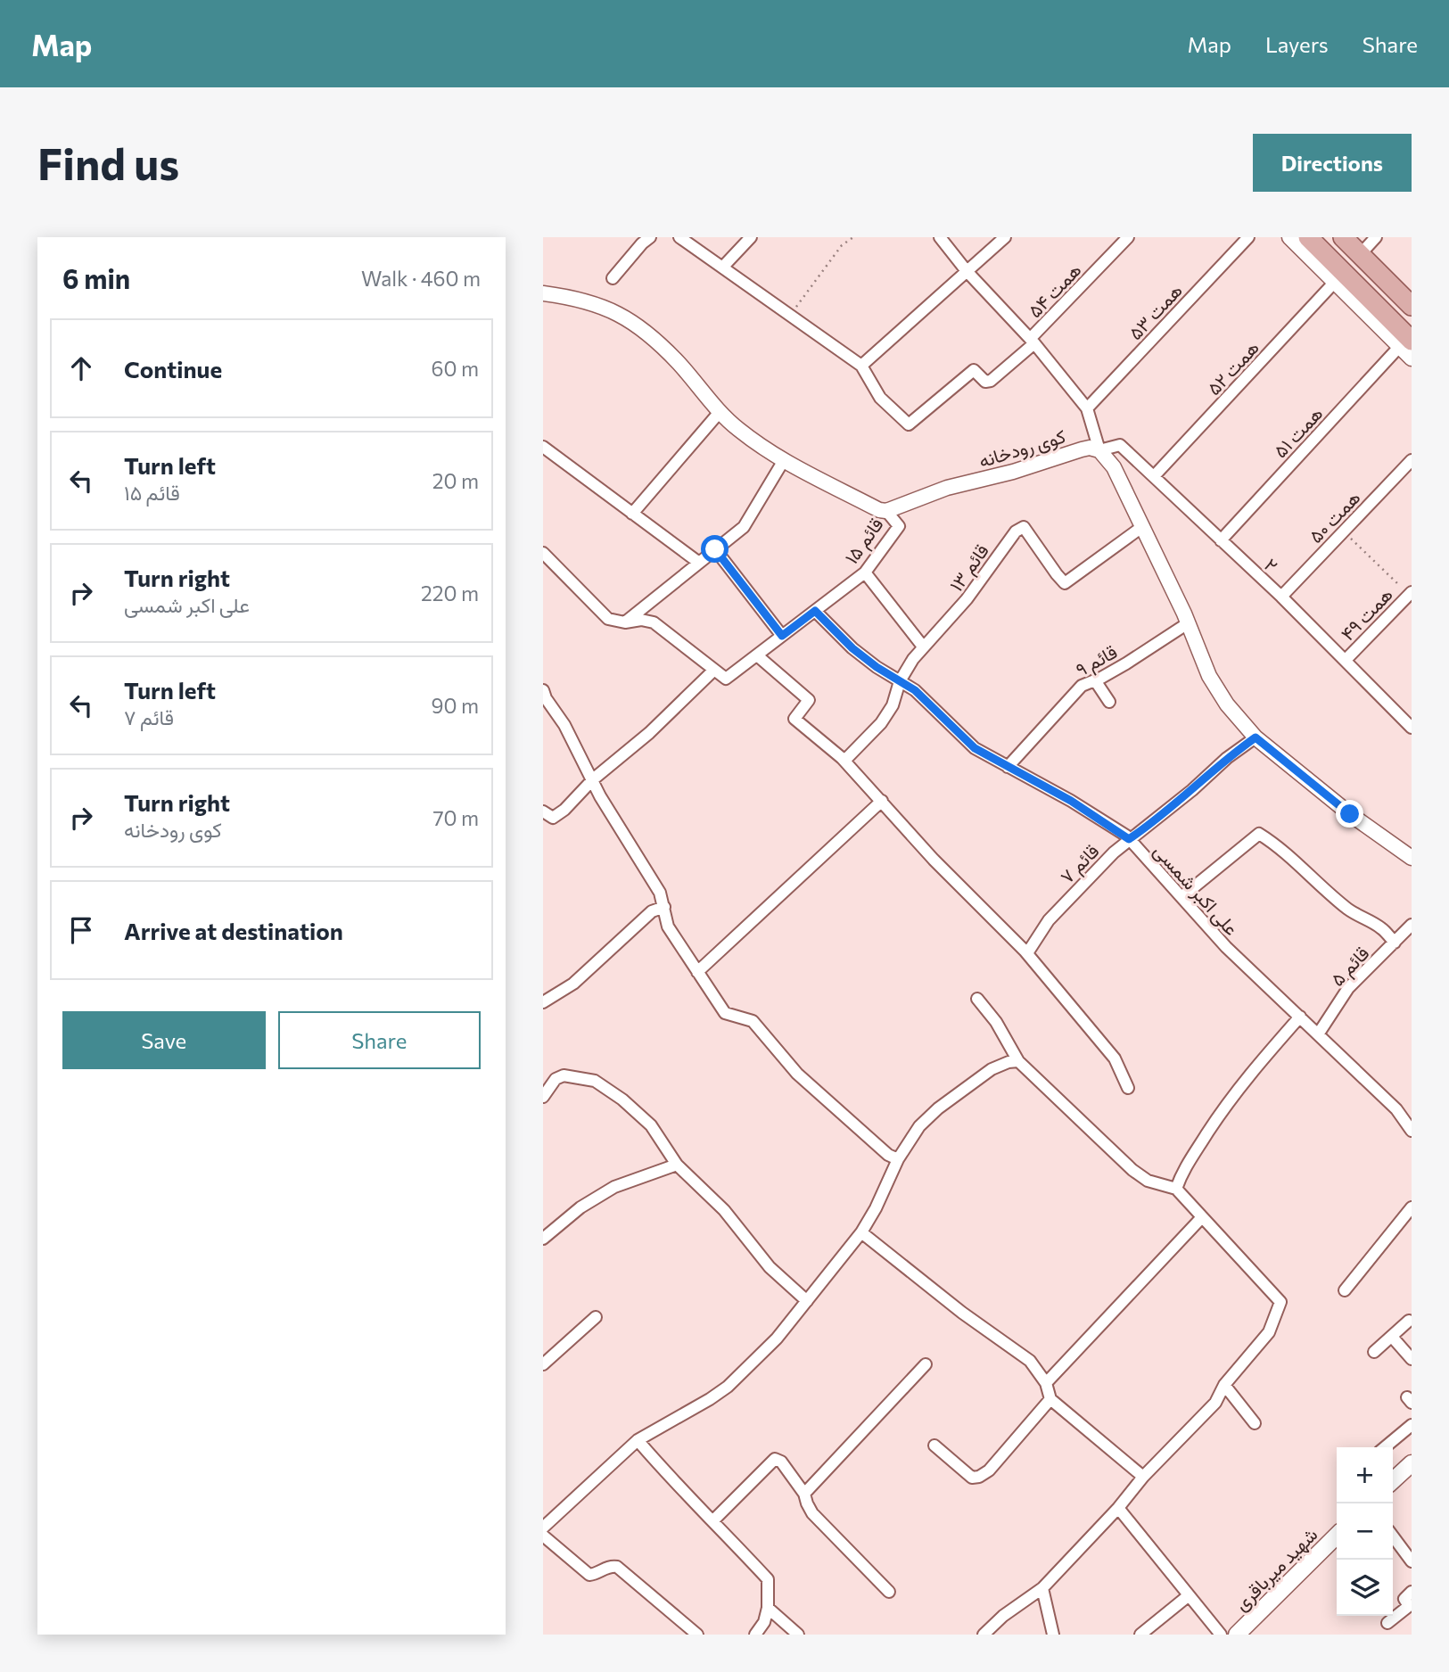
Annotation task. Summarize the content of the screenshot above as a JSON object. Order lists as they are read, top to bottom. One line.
{"streets":{"main road":["شهید میرباقری"],"street":["همت ۵۴","همت ۵۳","همت ۵۲","همت ۵۱","کوی رودخانه","همت ۵۰","قائم ۱۵","۲","قائم ۱۳","همت ۴۹","قائم ۹","قائم ۷","علی اکبر شمسی","قائم ۵"]},"crossings":[["همت ۵۲","۲"],["همت ۵۱","۲"],["کوی رودخانه","قائم ۱۵"],["کوی رودخانه","۲"],["همت ۵۰","۲"],["قائم ۱۵","علی اکبر شمسی"],["۲","همت ۴۹"],["قائم ۱۳","علی اکبر شمسی"],["قائم ۹","علی اکبر شمسی"],["قائم ۷","علی اکبر شمسی"],["علی اکبر شمسی","قائم ۵"]],"page":{"header":"Map","nav":["Map","Layers","Share"],"buttons":["Directions",["Save","Share"]],"title":"Find us","heading":["6 min","Walk · 460 m"],"list":[["Continue","60 m"],["Turn left","قائم ۱۵","20 m"],["Turn right","علی اکبر شمسی","220 m"],["Turn left","قائم ۷","90 m"],["Turn right","کوی رودخانه","70 m"],"Arrive at destination"],"map_buttons":["+","−"]}}
